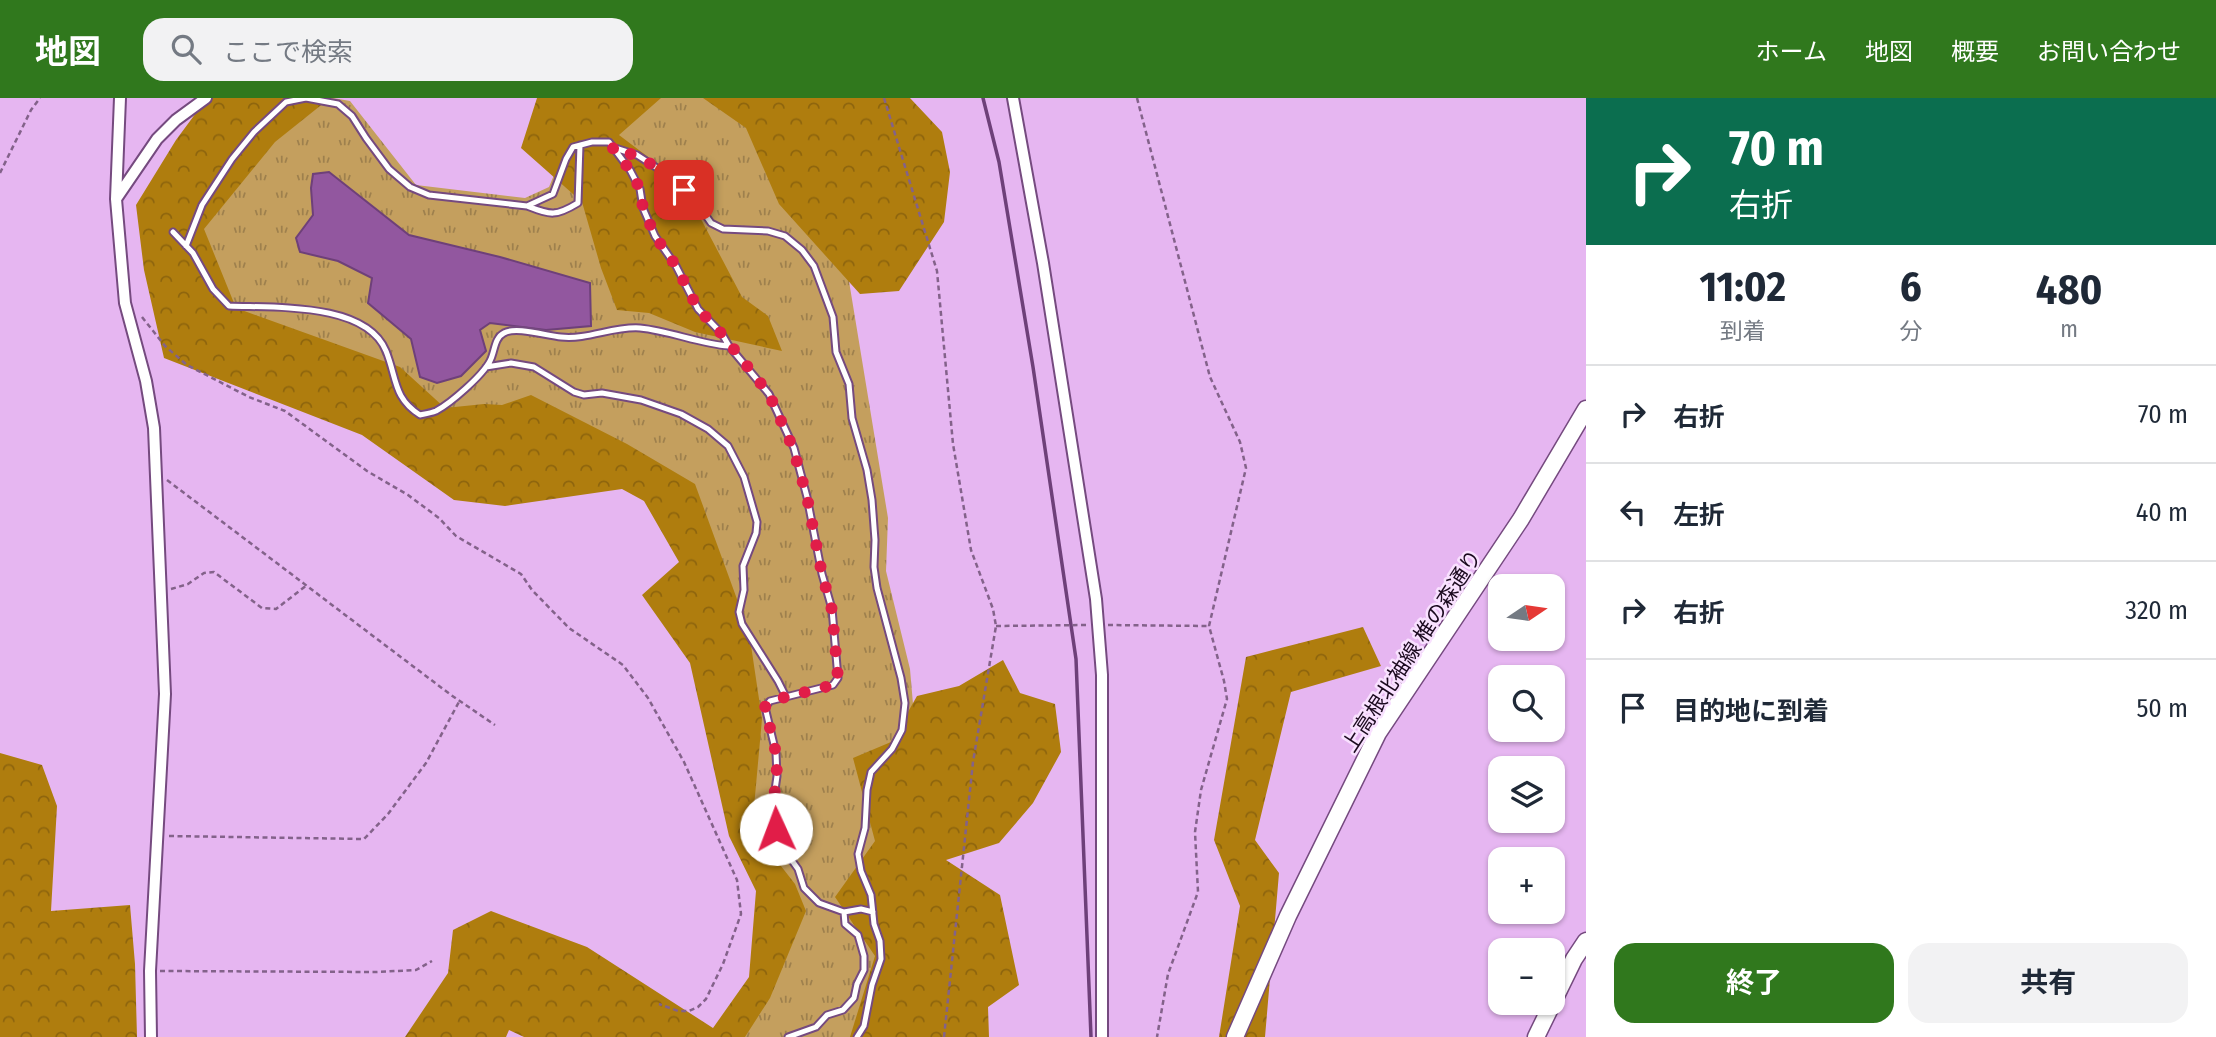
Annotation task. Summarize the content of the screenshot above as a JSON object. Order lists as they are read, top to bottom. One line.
{"streets":{"main road":["上高根北袖線 椎の森通り"]},"north":"right","page":{"header":"地図","search":"ここで検索","nav":["ホーム","地図","概要","お問い合わせ"],"turn":["70 m","右折"],"eta":["11:02","到着","6","分","480","m"],"list":[{"name":"右折","value":"70 m"},{"name":"左折","value":"40 m"},{"name":"右折","value":"320 m"},{"name":"目的地に到着","value":"50 m"}],"map_buttons":["+","−"],"buttons":["終了","共有"]}}
